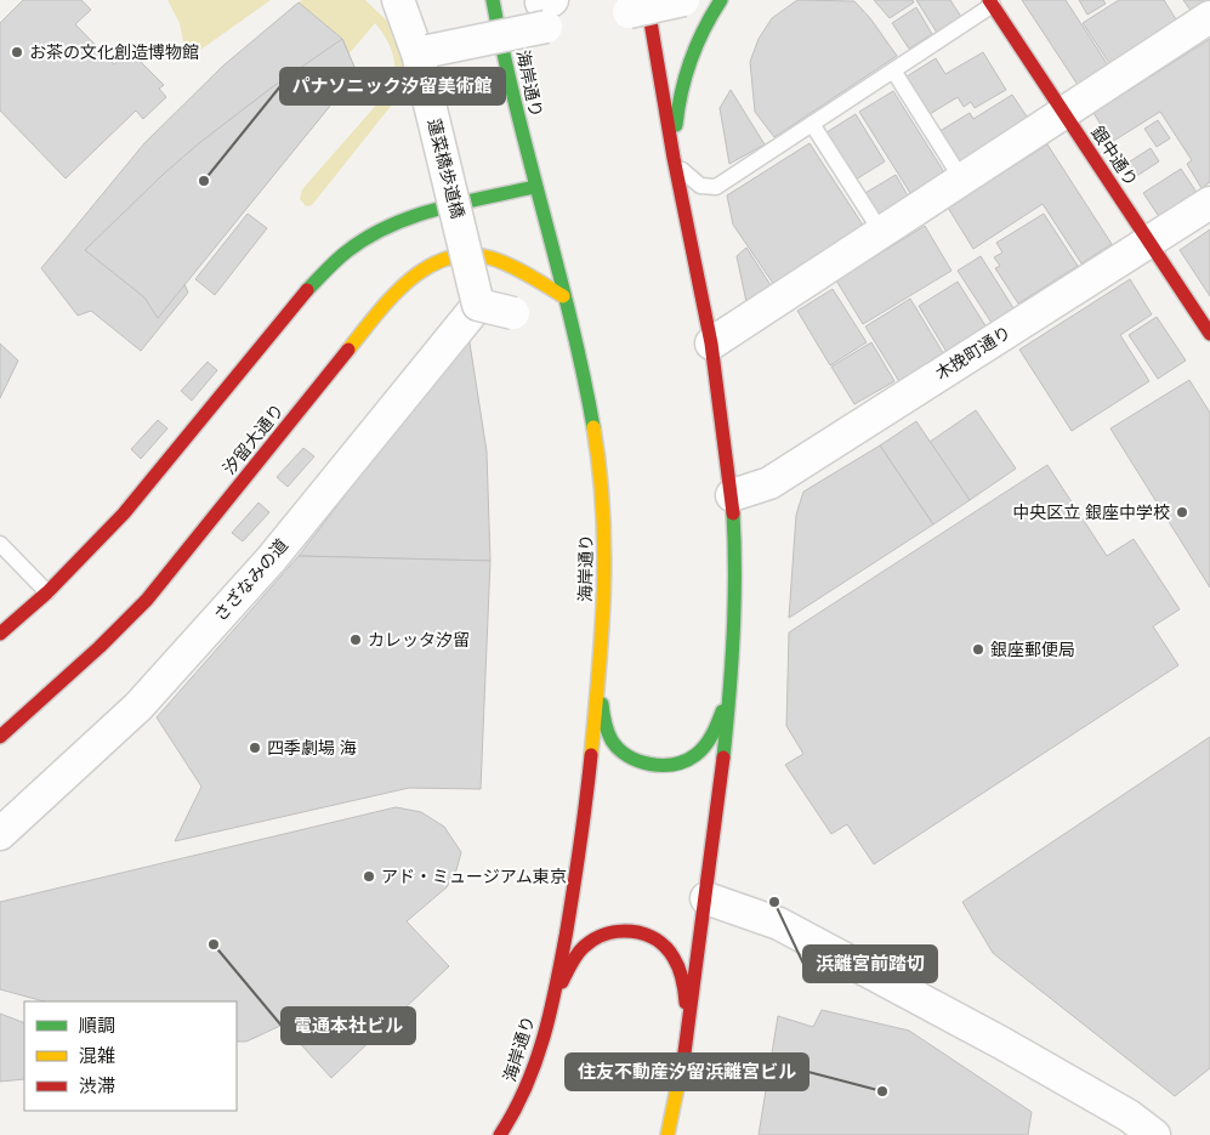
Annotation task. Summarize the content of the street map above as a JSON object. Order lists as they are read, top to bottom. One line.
{"streets":{"main road":["海岸通り","銀中通り","汐留大通り"],"street":["蓮菜橋歩道橋","木挽町通り","さざなみの道"]},"crossings":[["海岸通り","汐留大通り"],["銀中通り","木挽町通り"],["蓮菜橋歩道橋","さざなみの道"]],"places":["お茶の文化創造博物館","パナソニック汐留美術館","中央区立 銀座中学校","カレッタ汐留","銀座郵便局","四季劇場 海","アド・ミュージアム東京","浜離宮前踏切","電通本社ビル","住友不動産汐留浜離宮ビル"],"legend":["順調","混雑","渋滞"]}
